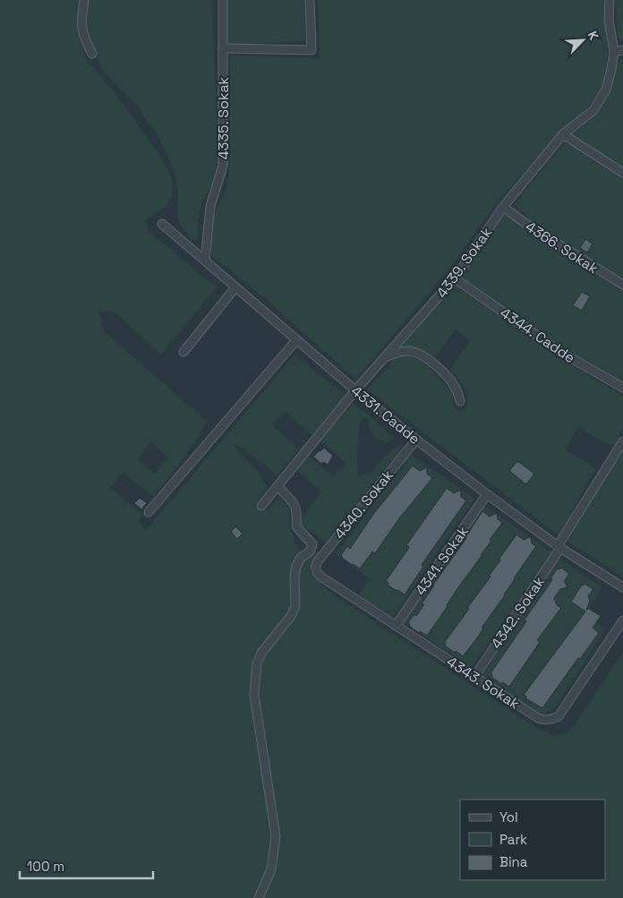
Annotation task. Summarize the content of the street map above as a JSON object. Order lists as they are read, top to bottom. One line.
{"streets":{"street":["4335. Sokak","4366. Sokak","4339. Sokak","4344. Cadde","4331. Cadde","4340. Sokak","4341. Sokak","4342. Sokak","4343. Sokak"]},"crossings":[["4335. Sokak","4331. Cadde"],["4366. Sokak","4339. Sokak"],["4339. Sokak","4344. Cadde"],["4339. Sokak","4331. Cadde"],["4331. Cadde","4340. Sokak"],["4331. Cadde","4341. Sokak"],["4331. Cadde","4342. Sokak"],["4340. Sokak","4343. Sokak"],["4341. Sokak","4343. Sokak"],["4342. Sokak","4343. Sokak"]],"legend":["Yol","Park","Bina"],"scale_bar":"100 m","north":"top right"}
